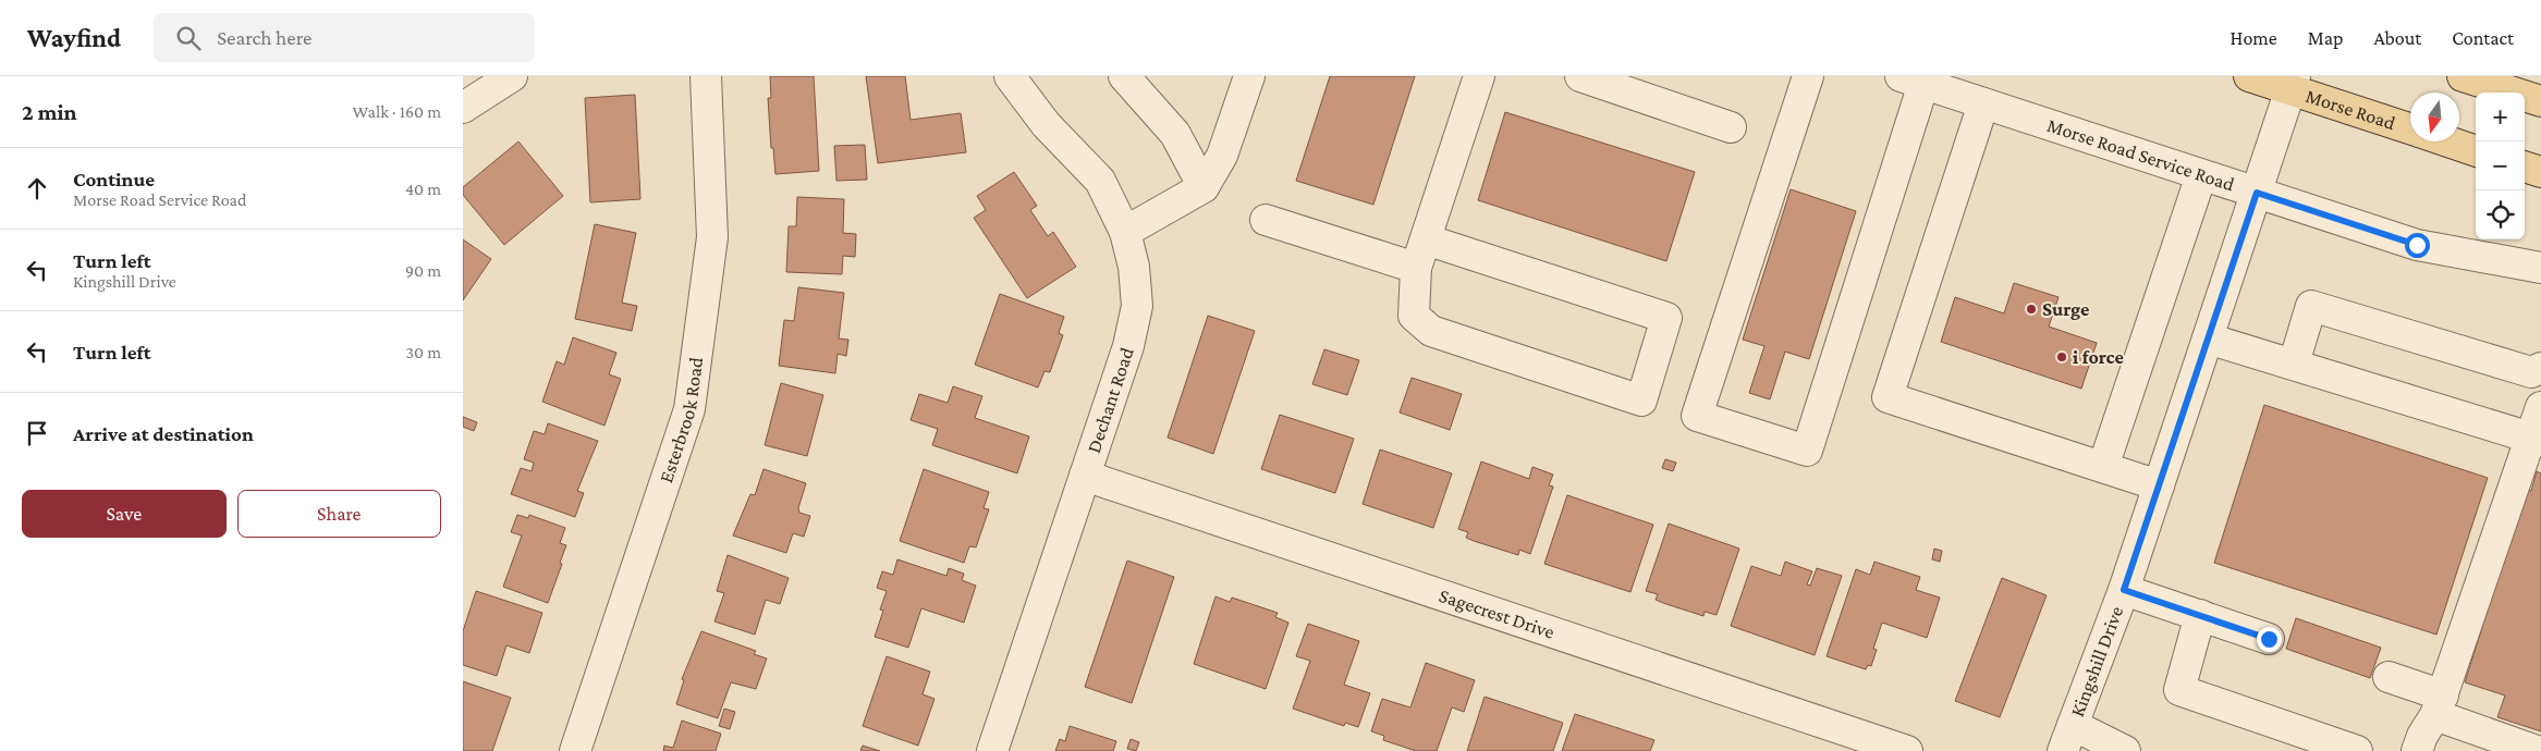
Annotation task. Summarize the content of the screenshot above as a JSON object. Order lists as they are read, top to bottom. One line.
{"streets":{"main road":["Morse Road"],"street":["Morse Road Service Road","Dechant Road","Esterbrook Road","Sagecrest Drive","Kingshill Drive"]},"crossings":[["Morse Road","Kingshill Drive"],["Morse Road Service Road","Kingshill Drive"],["Dechant Road","Sagecrest Drive"]],"places":["Surge","i force"],"north":"bottom","page":{"header":"Wayfind","search":"Search here","nav":["Home","Map","About","Contact"],"heading":["2 min","Walk · 160 m"],"map_buttons":["+","−"],"list":[["Continue","Morse Road Service Road","40 m"],["Turn left","Kingshill Drive","90 m"],["Turn left","30 m"],"Arrive at destination"],"buttons":["Save","Share"]}}
